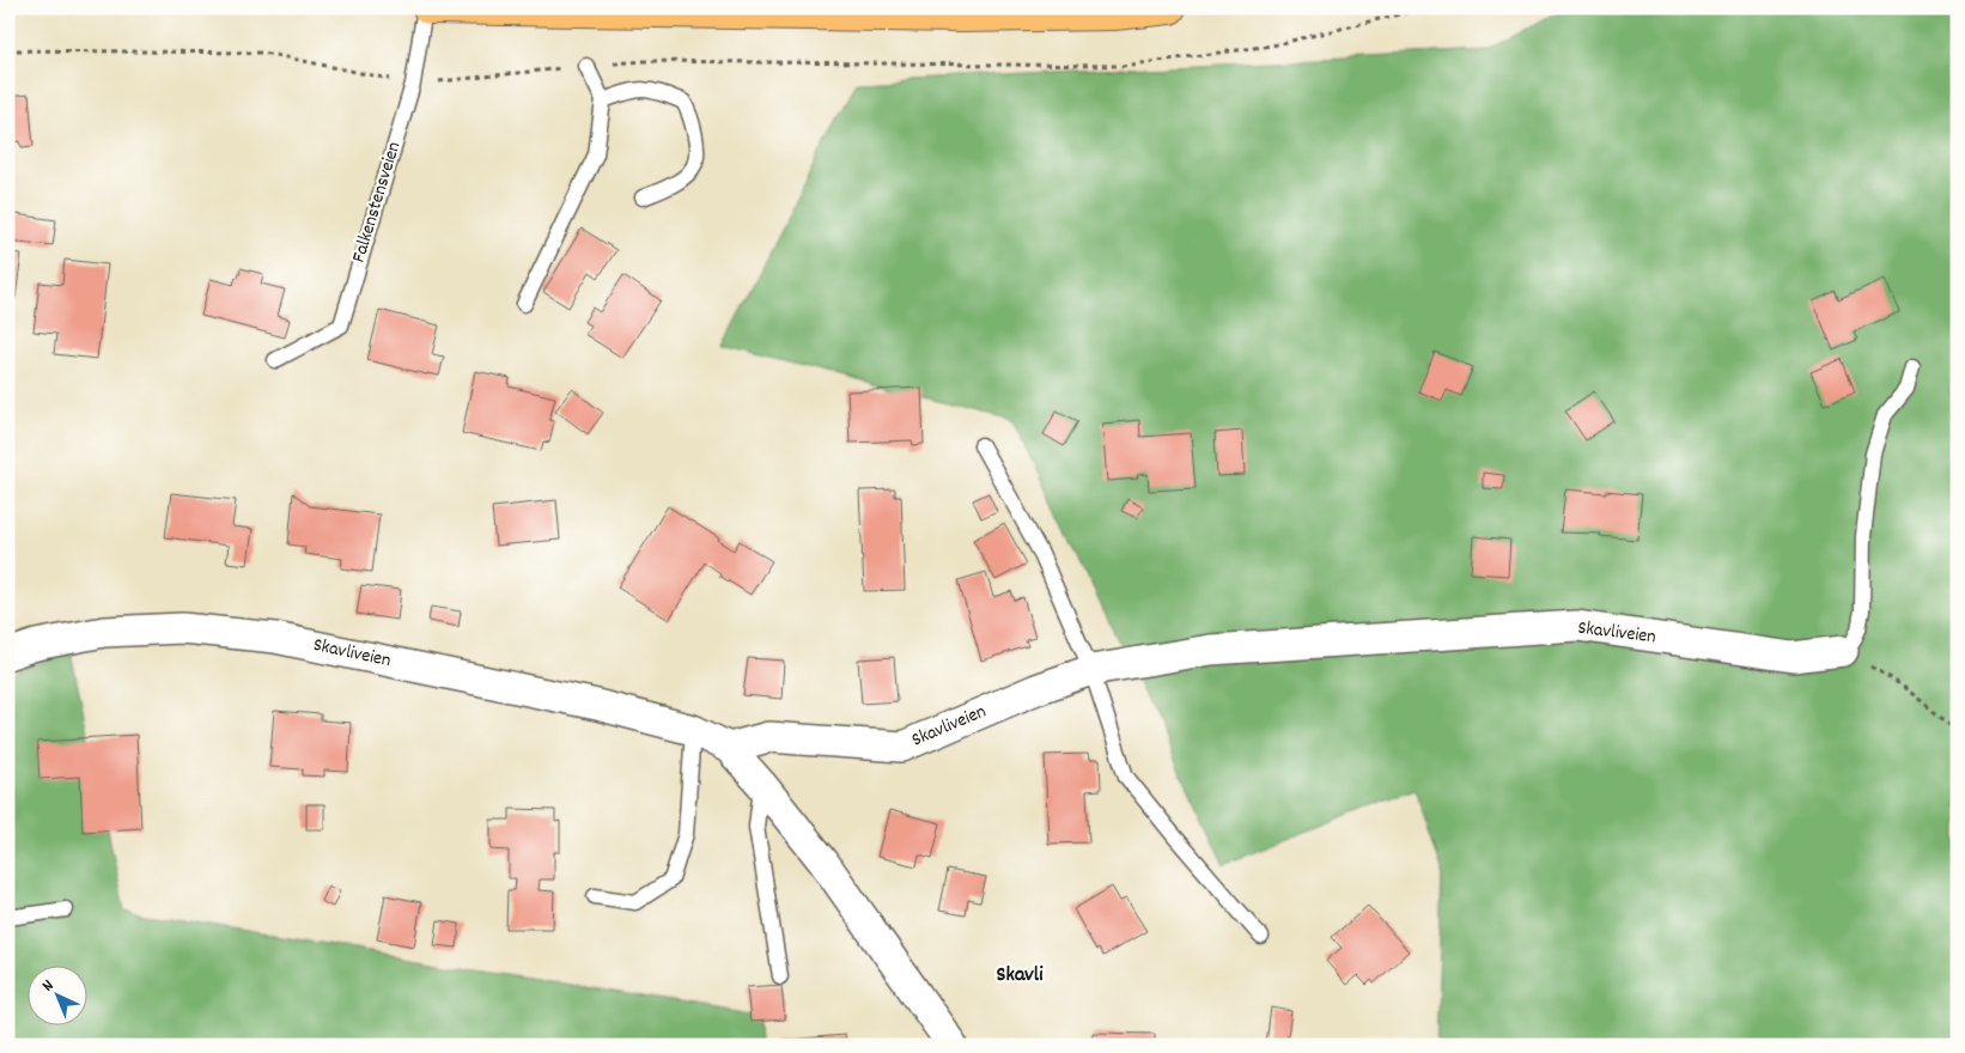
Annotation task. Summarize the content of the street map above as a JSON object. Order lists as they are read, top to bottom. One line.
{"streets":{"street":["Skavliveien"],"lane":["Falkenstensveien"]},"districts":["Skavli"],"north":"top left"}
